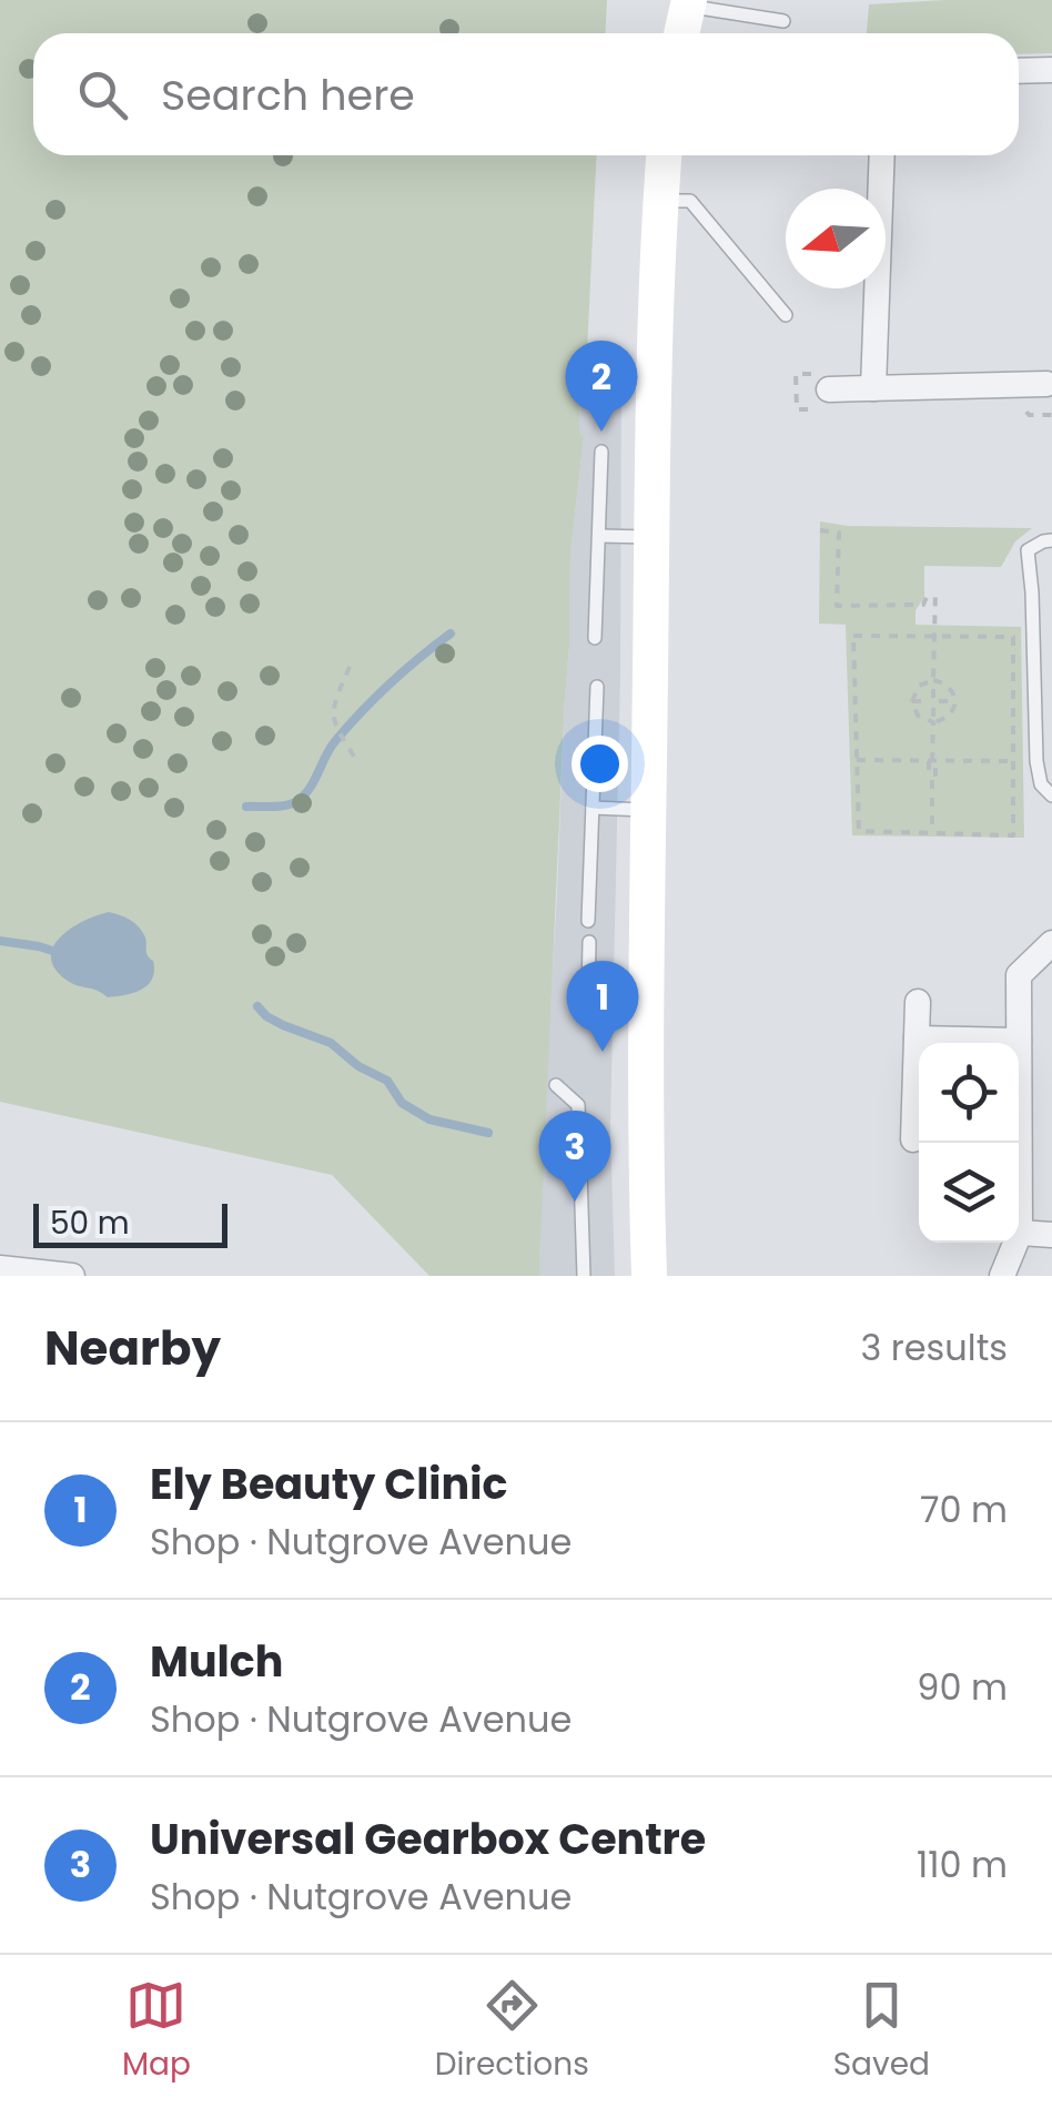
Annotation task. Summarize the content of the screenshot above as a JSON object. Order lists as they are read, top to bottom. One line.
{"scale_bar":"50 m","north":"left","page":{"search":"Search here","pins":["2","1","3"],"scale":"50 m","heading":["Nearby","3 results"],"list":[{"mark":"1","name":"Ely Beauty Clinic","note":"Shop · Nutgrove Avenue","value":"70 m"},{"mark":"2","name":"Mulch","note":"Shop · Nutgrove Avenue","value":"90 m"},{"mark":"3","name":"Universal Gearbox Centre","note":"Shop · Nutgrove Avenue","value":"110 m"}],"nav":["Map","Directions","Saved"]}}
